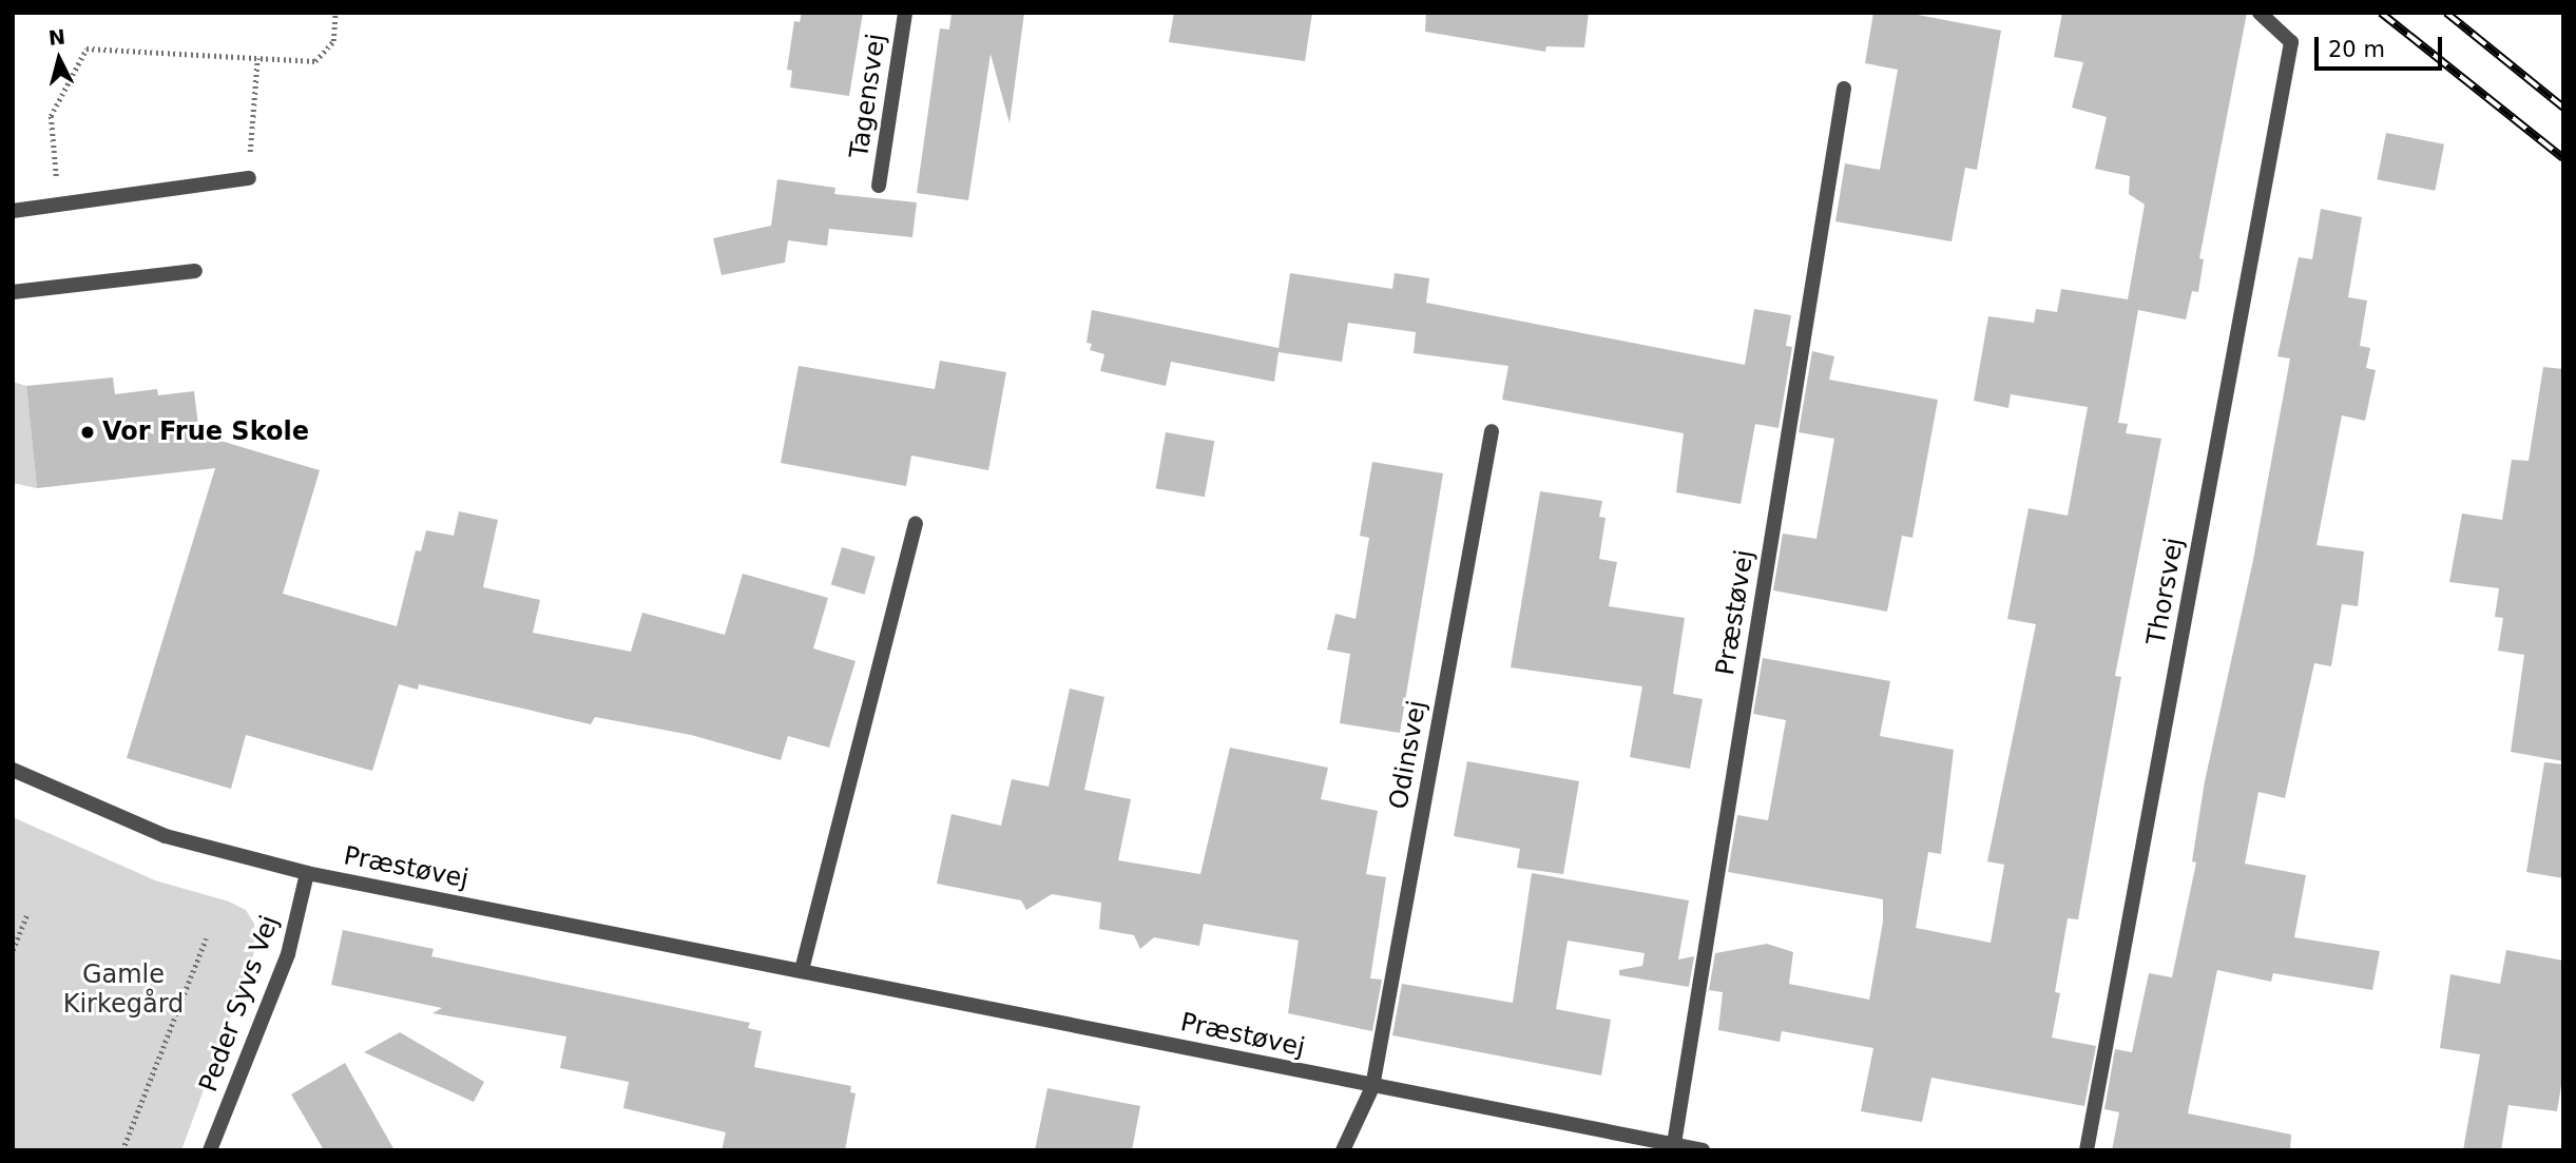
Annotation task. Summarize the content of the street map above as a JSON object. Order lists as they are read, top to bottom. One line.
{"streets":{"street":["Tagensvej","Thorsvej","Præstøvej","Odinsvej","Peder Syvs Vej"]},"crossings":[["Præstøvej","Odinsvej"],["Præstøvej","Peder Syvs Vej"]],"parks":["Gamle Kirkegård"],"places":["Vor Frue Skole"],"scale_bar":"20 m","north":"top"}
